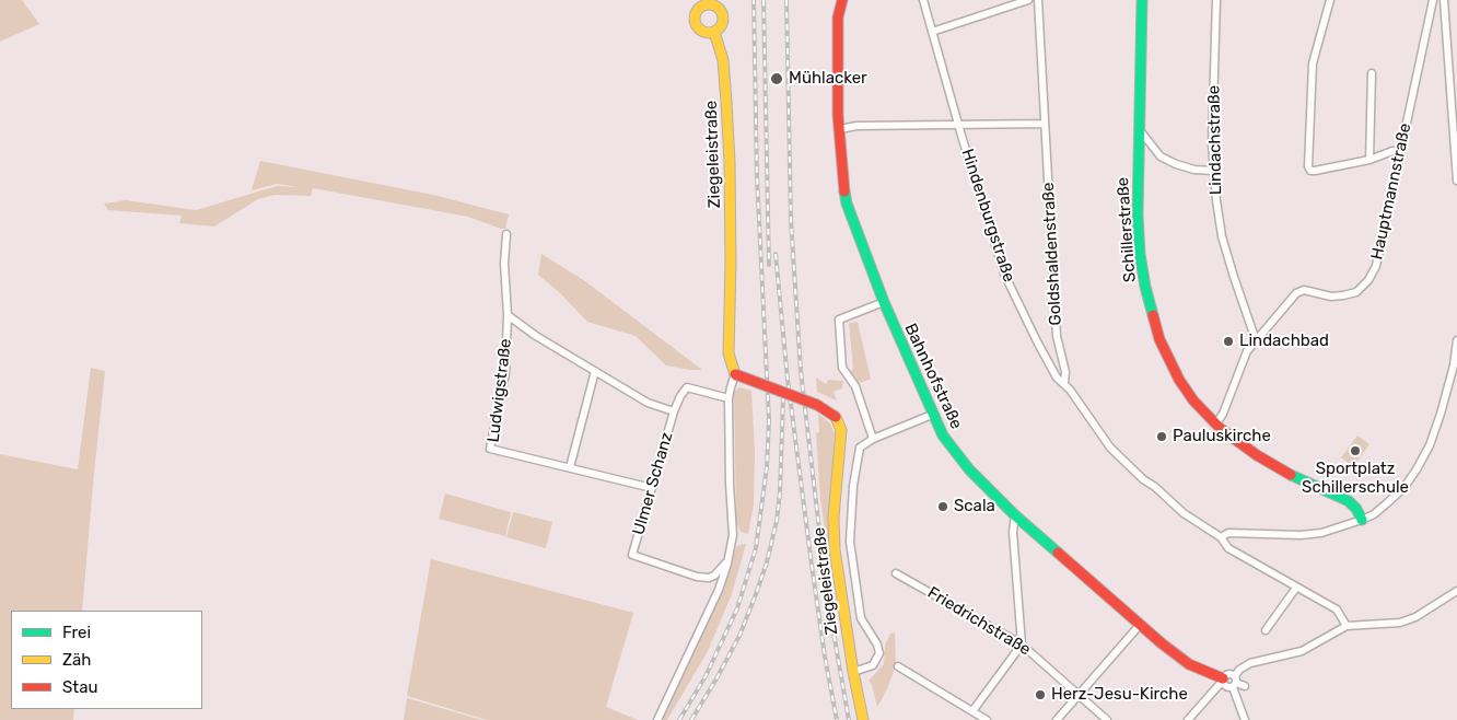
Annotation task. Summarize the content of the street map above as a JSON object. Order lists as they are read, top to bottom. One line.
{"streets":{"street":["Lindachstraße","Ziegeleistraße","Hauptmannstraße","Hindenburgstraße","Schillerstraße","Goldshaldenstraße","Bahnhofstraße","Ludwigstraße","Ulmer Schanz","Friedrichstraße"]},"crossings":[["Lindachstraße","Hauptmannstraße"],["Ziegeleistraße","Ulmer Schanz"],["Hauptmannstraße","Schillerstraße"],["Hindenburgstraße","Goldshaldenstraße"],["Ludwigstraße","Ulmer Schanz"]],"places":["Mühlacker","Lindachbad","Pauluskirche","Sportplatz Schillerschule","Scala","Herz-Jesu-Kirche"],"legend":["Frei","Zäh","Stau"]}
